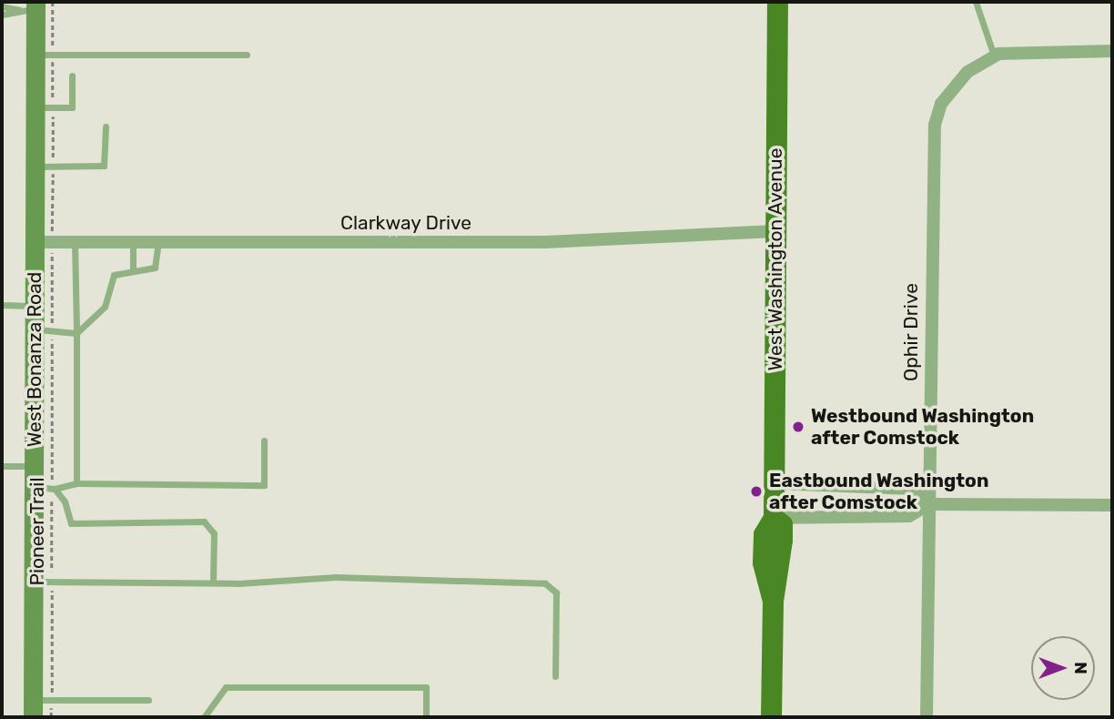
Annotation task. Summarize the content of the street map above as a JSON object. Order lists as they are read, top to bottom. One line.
{"streets":{"main road":["West Washington Avenue","West Bonanza Road"],"street":["Clarkway Drive","Ophir Drive"],"path":["Pioneer Trail"]},"crossings":[["Clarkway Drive","West Washington Avenue"],["Clarkway Drive","West Bonanza Road"],["Clarkway Drive","Pioneer Trail"],["West Bonanza Road","Pioneer Trail"]],"places":["Westbound Washington after Comstock","Eastbound Washington after Comstock"],"north":"right"}
